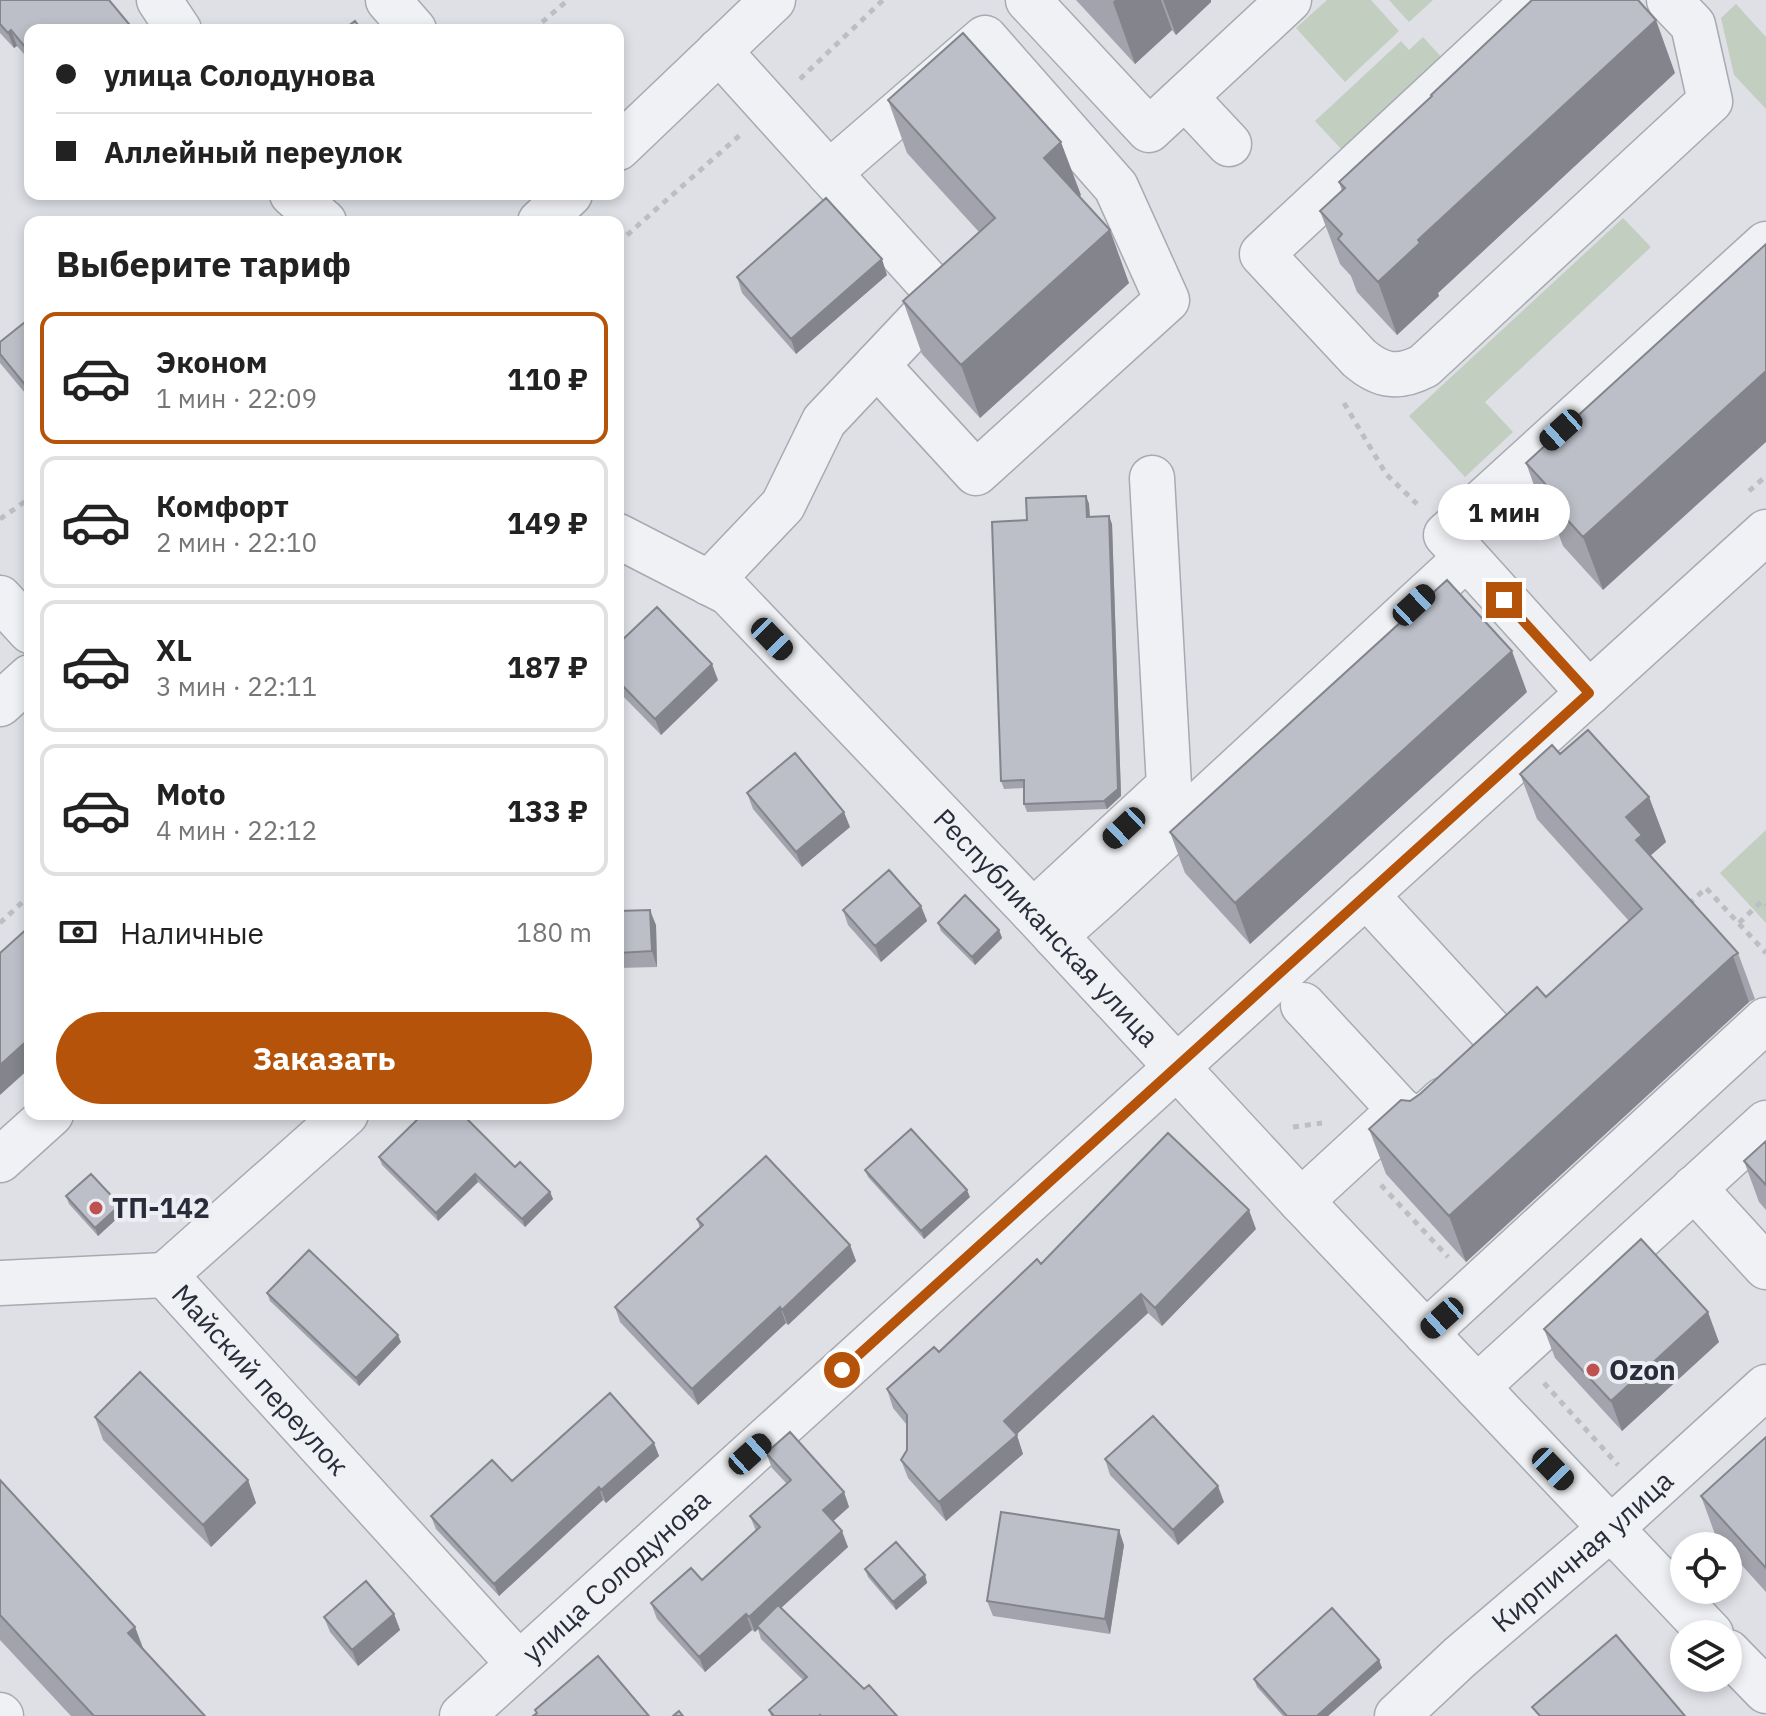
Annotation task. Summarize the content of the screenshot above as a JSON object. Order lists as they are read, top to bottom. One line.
{"streets":{"street":["Республиканская улица","Майский переулок","Кирпичная улица","улица Солодунова"]},"crossings":[["Республиканская улица","Кирпичная улица"],["Республиканская улица","улица Солодунова"],["Майский переулок","улица Солодунова"]],"places":["ТП-142","Ozon"],"page":{"banner":["улица Солодунова","Аллейный переулок"],"heading":"Выберите тариф","list":[{"name":"Эконом","note":"1 мин · 22:09","value":"110 ₽"},{"name":"Комфорт","note":"2 мин · 22:10","value":"149 ₽"},{"name":"XL","note":"3 мин · 22:11","value":"187 ₽"},{"name":"Moto","note":"4 мин · 22:12","value":"133 ₽"}],"bubble":"1 мин","pay":["Наличные","180 m"],"buttons":"Заказать"}}
